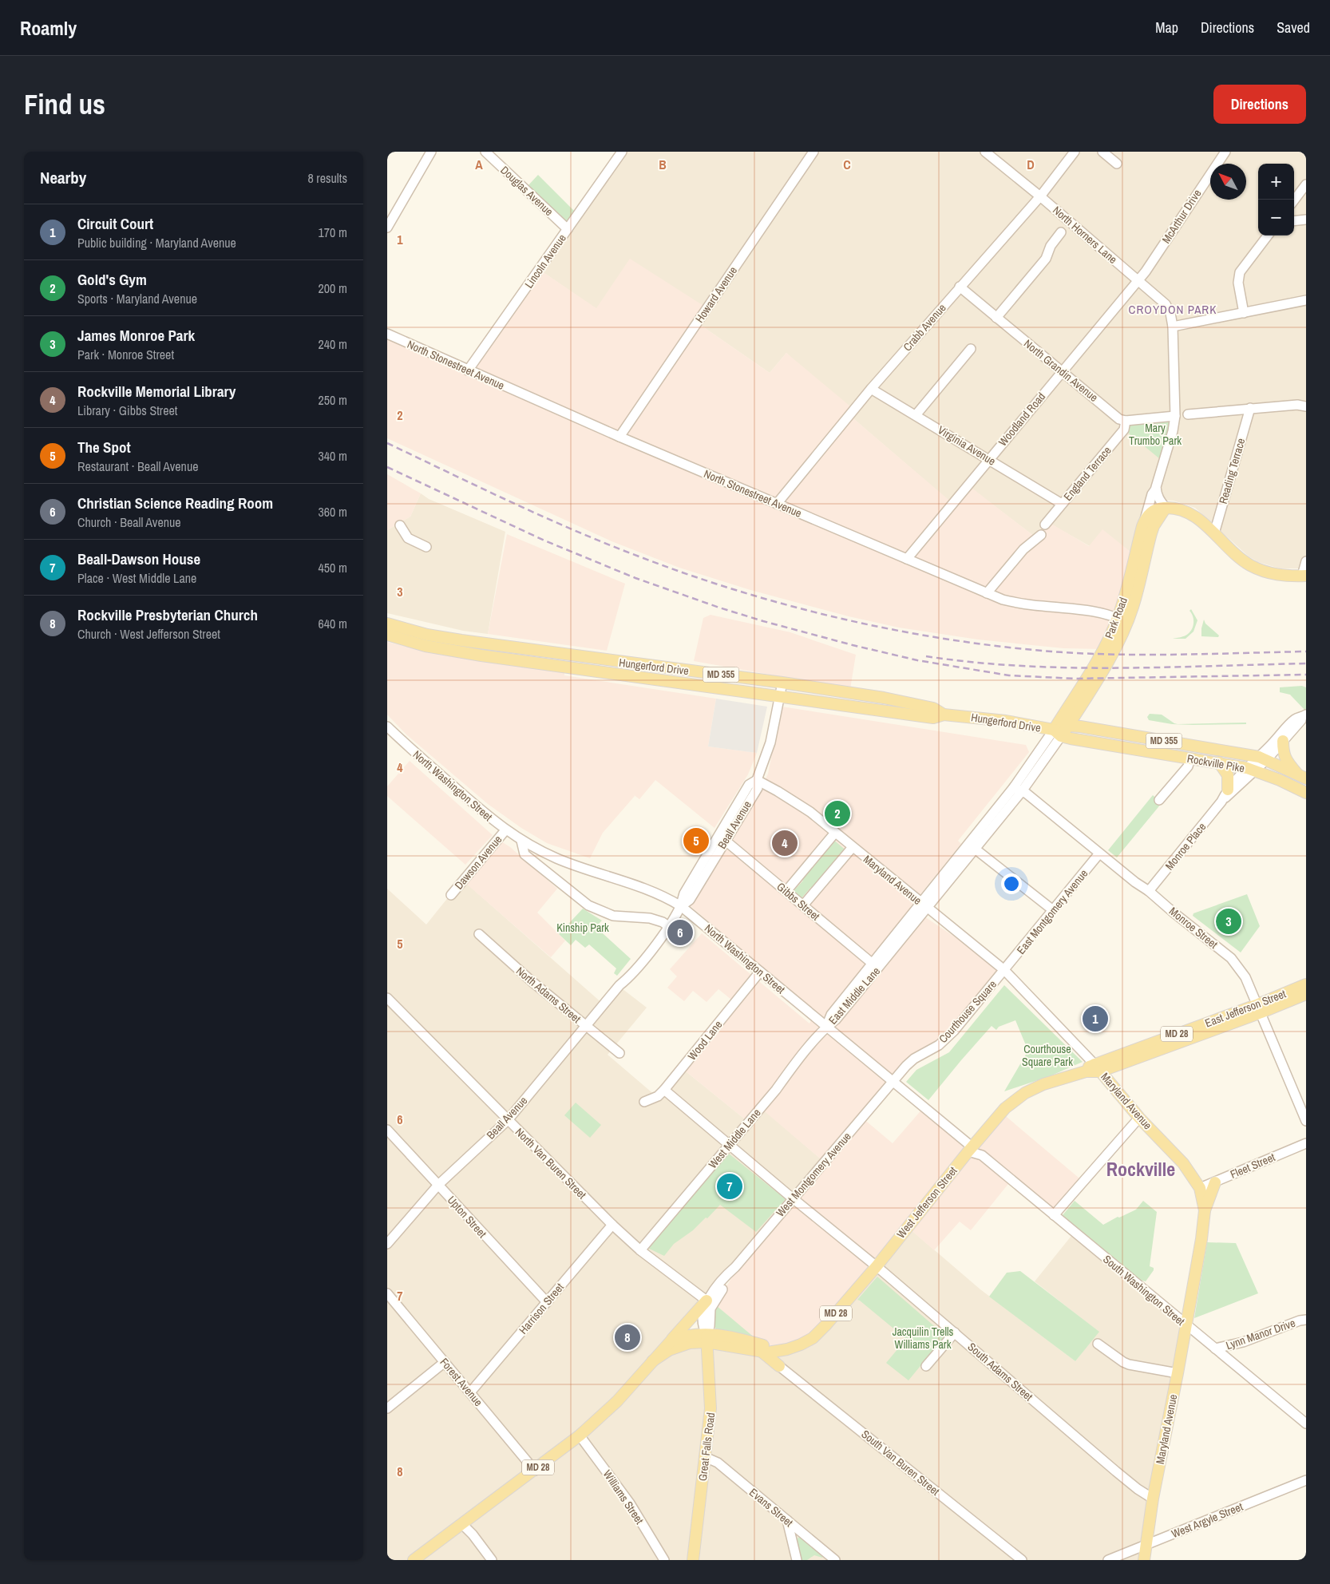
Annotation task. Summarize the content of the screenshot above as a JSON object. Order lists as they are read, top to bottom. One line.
{"streets":{"main road":["Park Road","Hungerford Drive","MD 355","Rockville Pike","Maryland Avenue","East Jefferson Street","MD 28","West Jefferson Street","Great Falls Road"],"street":["Douglas Avenue","McArthur Drive","North Horners Lane","Lincoln Avenue","Howard Avenue","Crabb Avenue","North Stonestreet Avenue","North Grandin Avenue","Woodland Road","Virginia Avenue","Reading Terrace","England Terrace","North Washington Street","Beall Avenue","Monroe Place","Dawson Avenue","Gibbs Street","East Montgomery Avenue","Monroe Street","North Adams Street","East Middle Lane","Courthouse Square","Wood Lane","West Middle Lane","North Van Buren Street","Fleet Street","West Montgomery Avenue","Upton Street","South Washington Street","Harrison Street","Lynn Manor Drive","South Adams Street","Forest Avenue","South Van Buren Street","Williams Street","Evans Street","West Argyle Street"]},"crossings":[["Douglas Avenue","Lincoln Avenue"],["McArthur Drive","North Horners Lane"],["McArthur Drive","Woodland Road"],["North Horners Lane","Crabb Avenue"],["North Horners Lane","Woodland Road"],["Lincoln Avenue","North Stonestreet Avenue"],["Howard Avenue","North Stonestreet Avenue"],["Crabb Avenue","North Stonestreet Avenue"],["Crabb Avenue","North Grandin Avenue"],["Crabb Avenue","Virginia Avenue"],["North Stonestreet Avenue","Woodland Road"],["North Stonestreet Avenue","Park Road"],["North Grandin Avenue","Woodland Road"],["North Grandin Avenue","England Terrace"],["Woodland Road","Virginia Avenue"],["Virginia Avenue","England Terrace"],["Park Road","Hungerford Drive"],["Park Road","Rockville Pike"],["Park Road","East Middle Lane"],["Hungerford Drive","Rockville Pike"],["Hungerford Drive","Beall Avenue"],["Hungerford Drive","East Middle Lane"],["Rockville Pike","Monroe Place"],["Rockville Pike","East Middle Lane"],["North Washington Street","Beall Avenue"],["North Washington Street","Dawson Avenue"],["North Washington Street","East Middle Lane"],["North Washington Street","Courthouse Square"],["North Washington Street","Wood Lane"],["North Washington Street","West Middle Lane"],["North Washington Street","West Montgomery Avenue"],["North Washington Street","South Washington Street"],["Beall Avenue","Maryland Avenue"],["Beall Avenue","Gibbs Street"],["Beall Avenue","North Adams Street"],["Beall Avenue","North Van Buren Street"],["Beall Avenue","Upton Street"],["Monroe Place","Monroe Street"],["Maryland Avenue","East Montgomery Avenue"],["Maryland Avenue","East Middle Lane"],["Maryland Avenue","East Jefferson Street"],["Maryland Avenue","Courthouse Square"],["Maryland Avenue","Fleet Street"],["Maryland Avenue","West Jefferson Street"],["Maryland Avenue","South Washington Street"],["Maryland Avenue","South Adams Street"],["Maryland Avenue","West Argyle Street"],["Gibbs Street","East Middle Lane"],["East Montgomery Avenue","Monroe Street"],["East Montgomery Avenue","Courthouse Square"],["Monroe Street","East Middle Lane"],["Monroe Street","East Jefferson Street"],["East Middle Lane","West Middle Lane"],["East Jefferson Street","West Jefferson Street"],["Courthouse Square","West Montgomery Avenue"],["Courthouse Square","South Washington Street"],["MD 28","West Jefferson Street"],["MD 28","Forest Avenue"],["MD 28","Williams Street"],["West Middle Lane","North Van Buren Street"],["North Van Buren Street","West Montgomery Avenue"],["North Van Buren Street","Harrison Street"],["West Montgomery Avenue","West Jefferson Street"],["West Montgomery Avenue","South Washington Street"],["West Montgomery Avenue","South Adams Street"],["West Montgomery Avenue","Great Falls Road"],["West Jefferson Street","South Washington Street"],["West Jefferson Street","South Adams Street"],["West Jefferson Street","Great Falls Road"],["Upton Street","Harrison Street"],["South Washington Street","Lynn Manor Drive"],["Harrison Street","Forest Avenue"],["Great Falls Road","Evans Street"]],"districts":["CROYDON PARK","Rockville"],"parks":["Mary Trumbo Park","Kinship Park","Courthouse Square Park","Jacquilin Trells Williams Park"],"north":"top left","page":{"header":"Roamly","nav":["Map","Directions","Saved"],"buttons":"Directions","title":"Find us","heading":["Nearby","8 results"],"map_buttons":["+","−"],"list":[{"mark":"1","name":"Circuit Court","note":"Public building · Maryland Avenue","value":"170 m"},{"mark":"2","name":"Gold's Gym","note":"Sports · Maryland Avenue","value":"200 m"},{"mark":"3","name":"James Monroe Park","note":"Park · Monroe Street","value":"240 m"},{"mark":"4","name":"Rockville Memorial Library","note":"Library · Gibbs Street","value":"250 m"},{"mark":"5","name":"The Spot","note":"Restaurant · Beall Avenue","value":"340 m"},{"mark":"6","name":"Christian Science Reading Room","note":"Church · Beall Avenue","value":"360 m"},{"mark":"7","name":"Beall-Dawson House","note":"Place · West Middle Lane","value":"450 m"},{"mark":"8","name":"Rockville Presbyterian Church","note":"Church · West Jefferson Street","value":"640 m"}],"pins":["2","5","4","3","6","1","7","8"]},"grid":{"columns":["A","B","C","D"],"rows":["1","2","3","4","5","6","7","8"]}}
